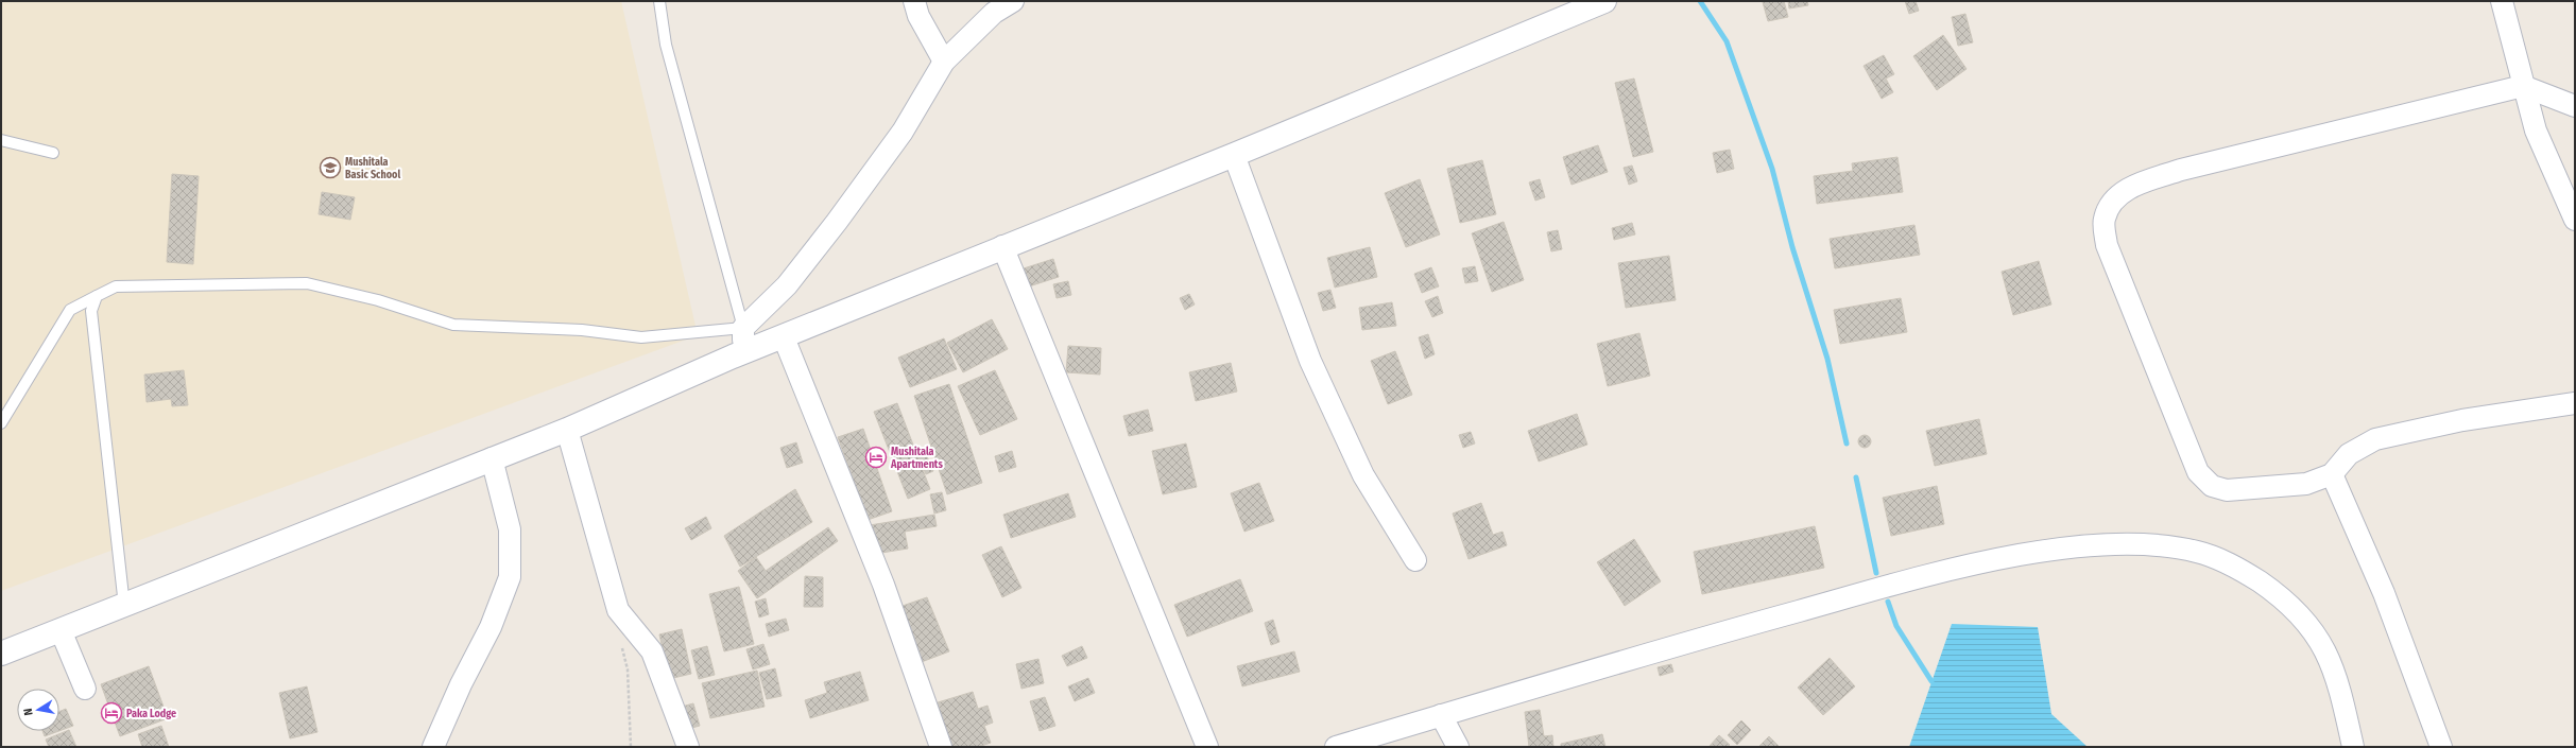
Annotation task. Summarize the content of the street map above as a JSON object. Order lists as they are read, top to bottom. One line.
{"places":{"school or university":["Mushitala Basic School"],"hotel":["Mushitala Apartments","Paka Lodge"]},"north":"left"}
